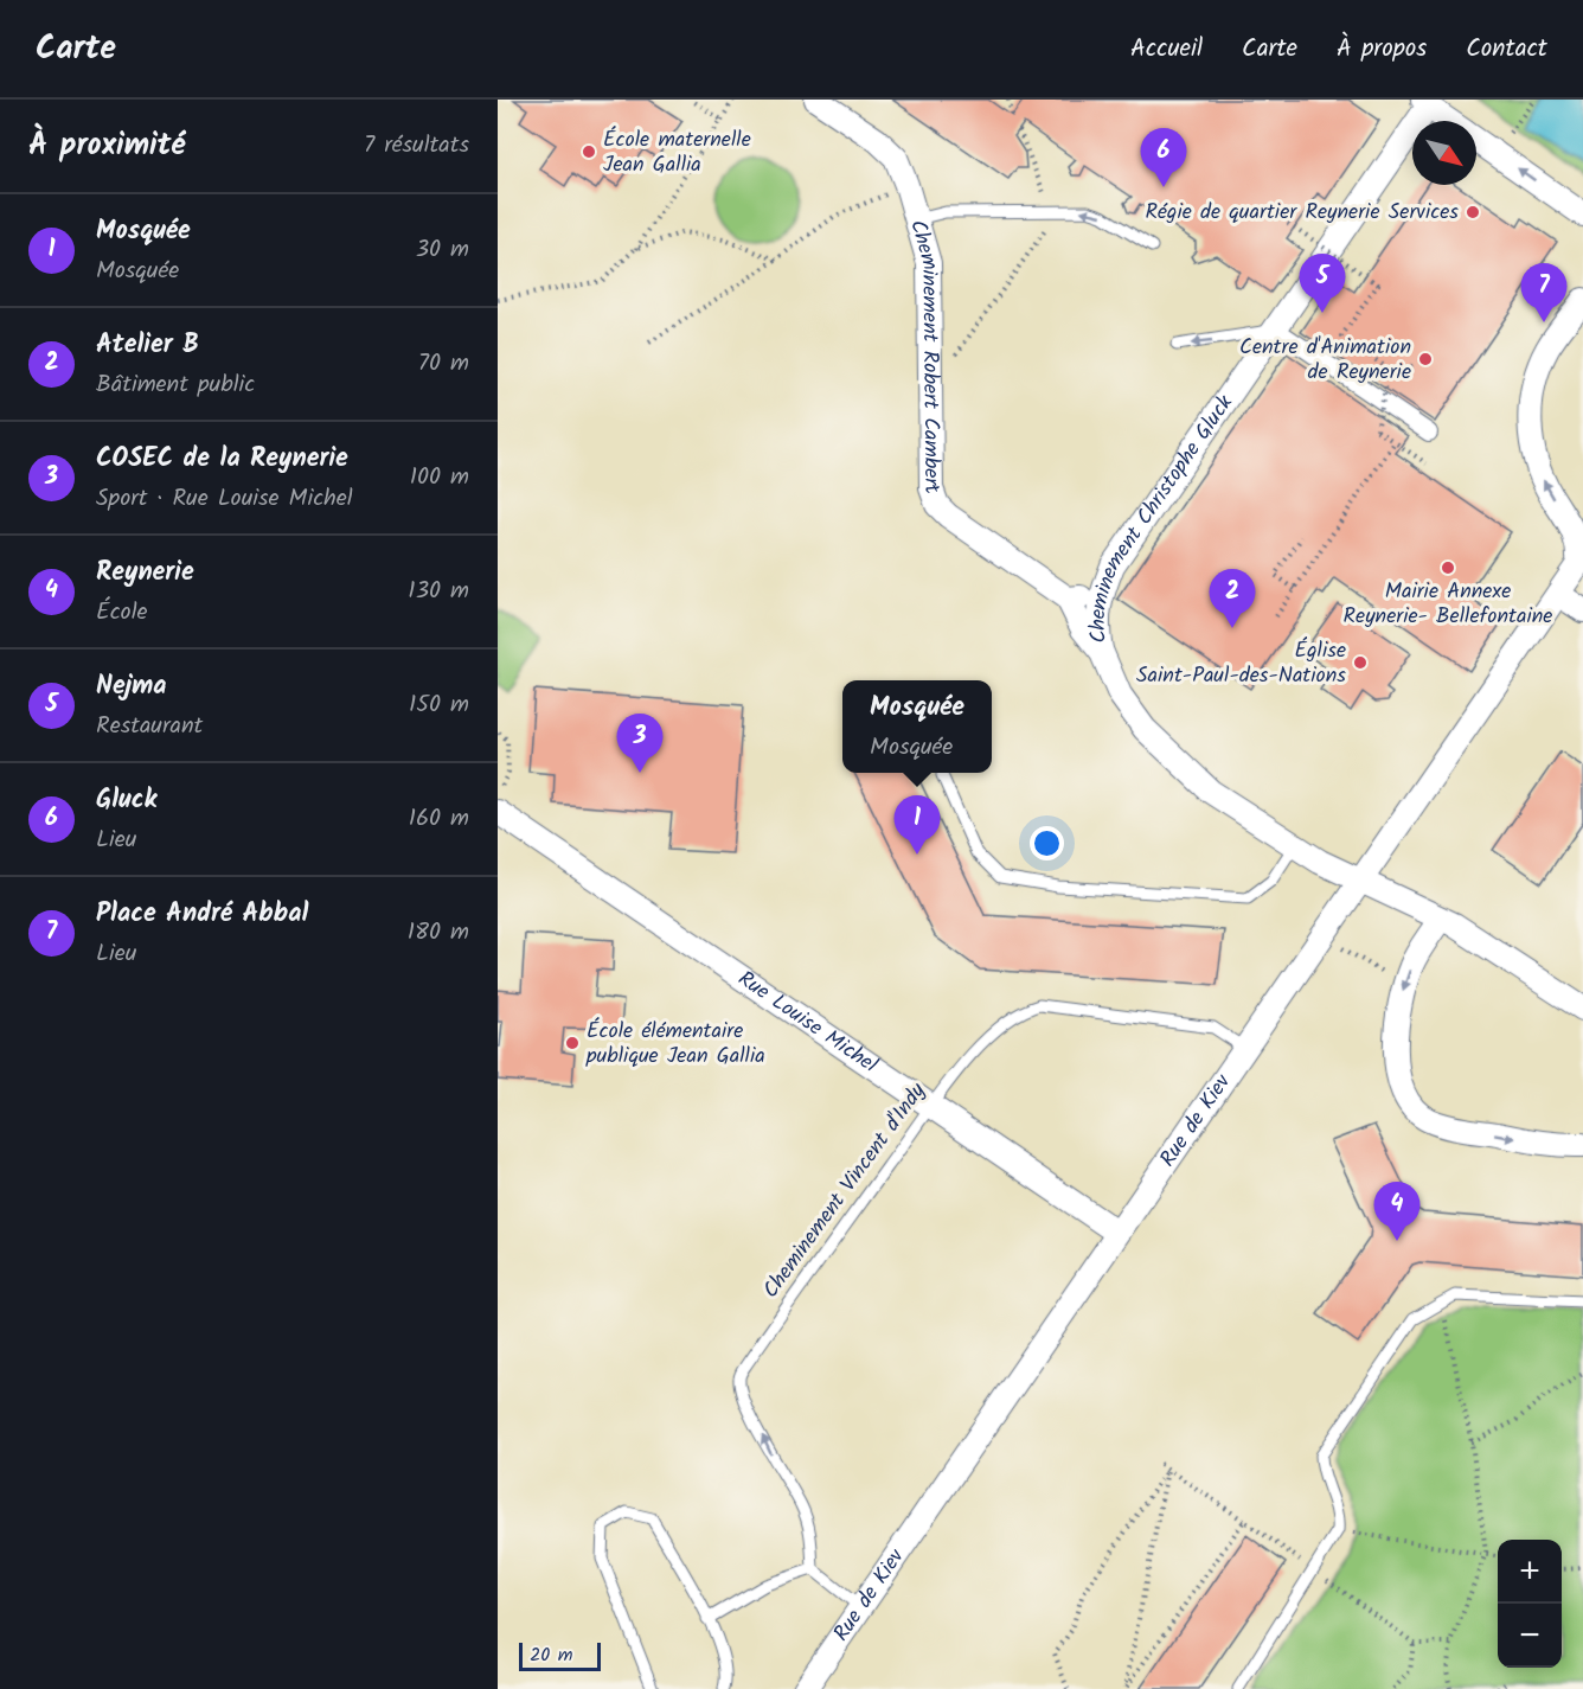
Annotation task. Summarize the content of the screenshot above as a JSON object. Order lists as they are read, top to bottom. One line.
{"streets":{"street":["Cheminement Robert Cambert","Cheminement Christophe Gluck","Rue Louise Michel","Rue de Kiev"],"lane":["Cheminement Vincent d'Indy"]},"crossings":[["Cheminement Robert Cambert","Cheminement Christophe Gluck"],["Cheminement Christophe Gluck","Rue de Kiev"],["Rue Louise Michel","Rue de Kiev"],["Rue Louise Michel","Cheminement Vincent d'Indy"],["Rue de Kiev","Cheminement Vincent d'Indy"]],"one_way":["Cheminement Vincent d'Indy"],"places":["École maternelle Jean Gallia","Régie de quartier Reynerie Services","Centre d'Animation de Reynerie","Mairie Annexe Reynerie- Bellefontaine","Église Saint-Paul-des-Nations","École élémentaire publique Jean Gallia"],"scale_bar":"20 m","north":"bottom right","page":{"header":"Carte","nav":["Accueil","Carte","À propos","Contact"],"heading":["À proximité","7 résultats"],"pins":["6","5","7","2","3","1","4"],"list":[{"mark":"1","name":"Mosquée","note":"Mosquée","value":"30 m"},{"mark":"2","name":"Atelier B","note":"Bâtiment public","value":"70 m"},{"mark":"3","name":"COSEC de la Reynerie","note":"Sport · Rue Louise Michel","value":"100 m"},{"mark":"4","name":"Reynerie","note":"École","value":"130 m"},{"mark":"5","name":"Nejma","note":"Restaurant","value":"150 m"},{"mark":"6","name":"Gluck","note":"Lieu","value":"160 m"},{"mark":"7","name":"Place André Abbal","note":"Lieu","value":"180 m"}],"popup":["Mosquée","Mosquée"],"map_buttons":["+","−"],"scale":"20 m"}}
